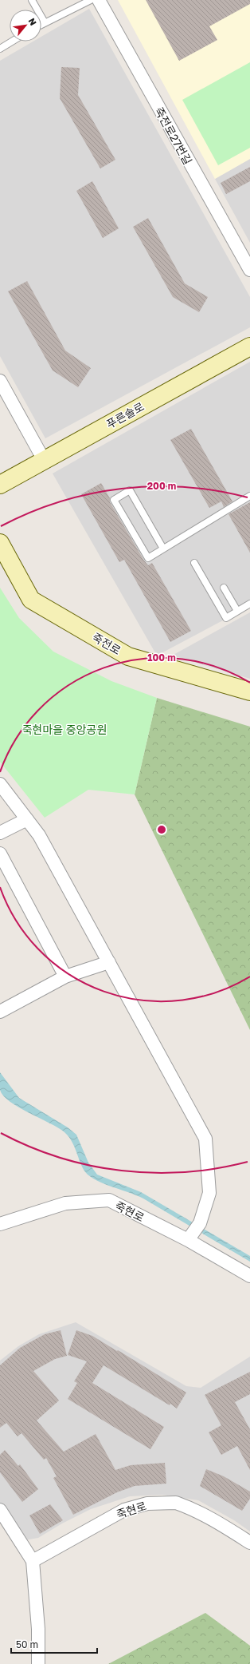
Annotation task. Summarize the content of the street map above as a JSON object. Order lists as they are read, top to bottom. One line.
{"streets":{"street":["죽전로27번길","푸른솔로","죽전로","죽현로"]},"parks":["죽현마을 중앙공원"],"scale_bar":"50 m","north":"top right","rings":["200 m","100 m"]}
